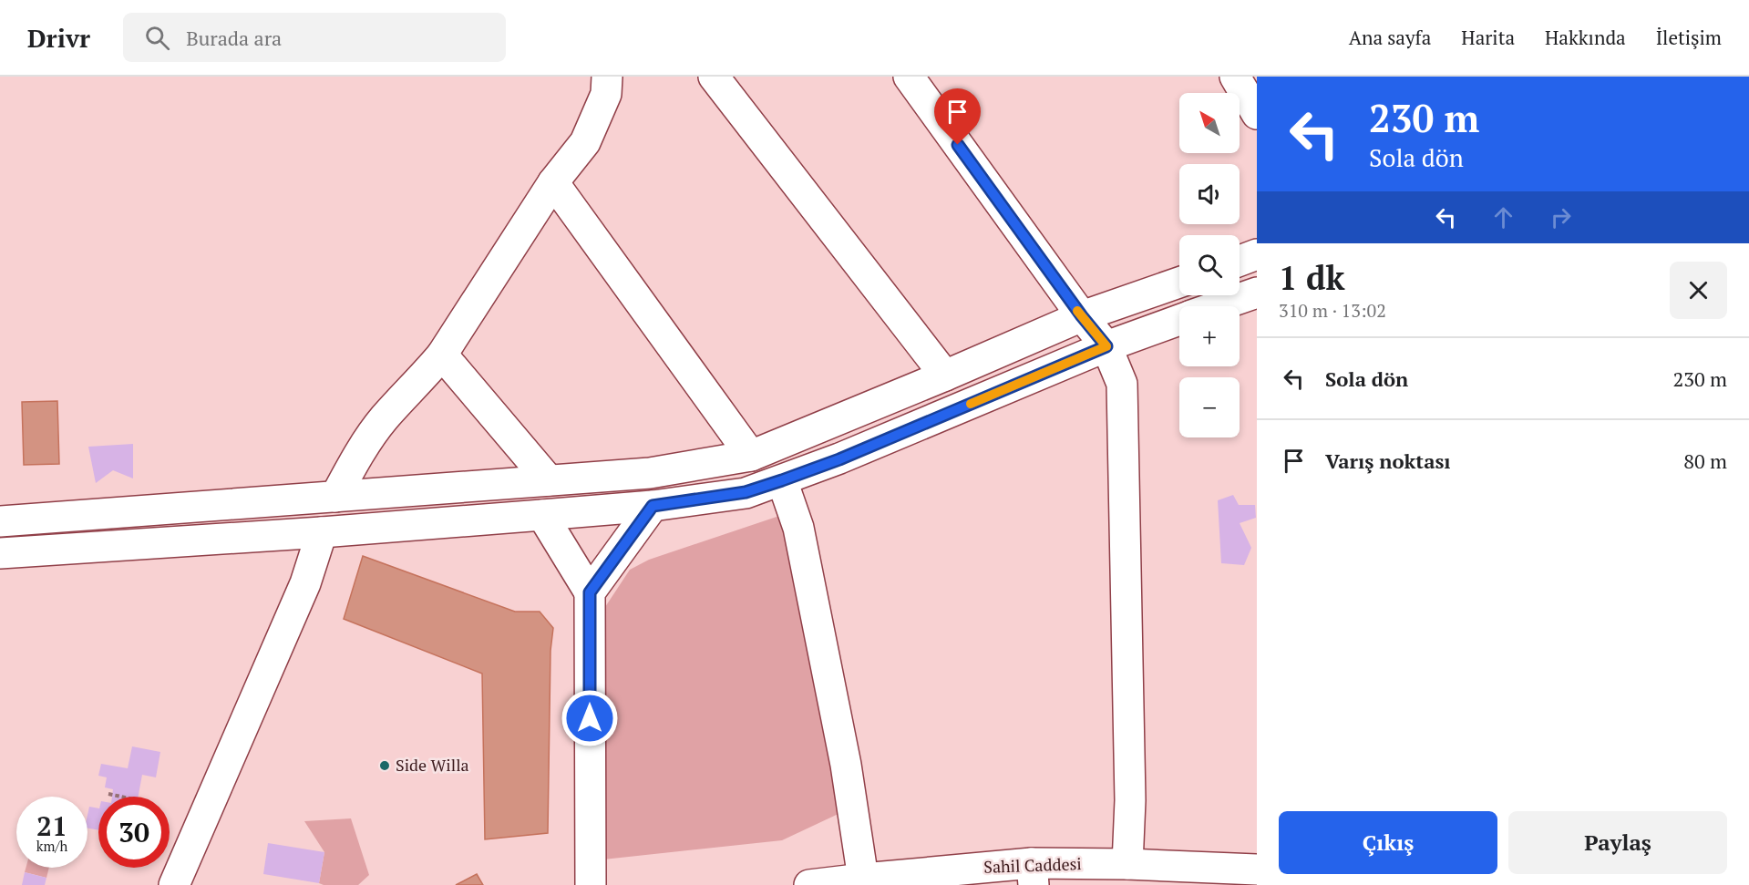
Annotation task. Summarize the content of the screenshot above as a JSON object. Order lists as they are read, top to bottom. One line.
{"streets":{"street":["Sahil Caddesi"]},"places":["Side Willa"],"north":"top left","page":{"header":"Drivr","search":"Burada ara","nav":["Ana sayfa","Harita","Hakkında","İletişim"],"turn":["230 m","Sola dön"],"map_buttons":["+","−"],"heading":["1 dk","310 m · 13:02"],"list":[{"name":"Sola dön","value":"230 m"},{"name":"Varış noktası","value":"80 m"}],"speed":"21 km/h","limit":"30","buttons":["Çıkış","Paylaş"]}}
